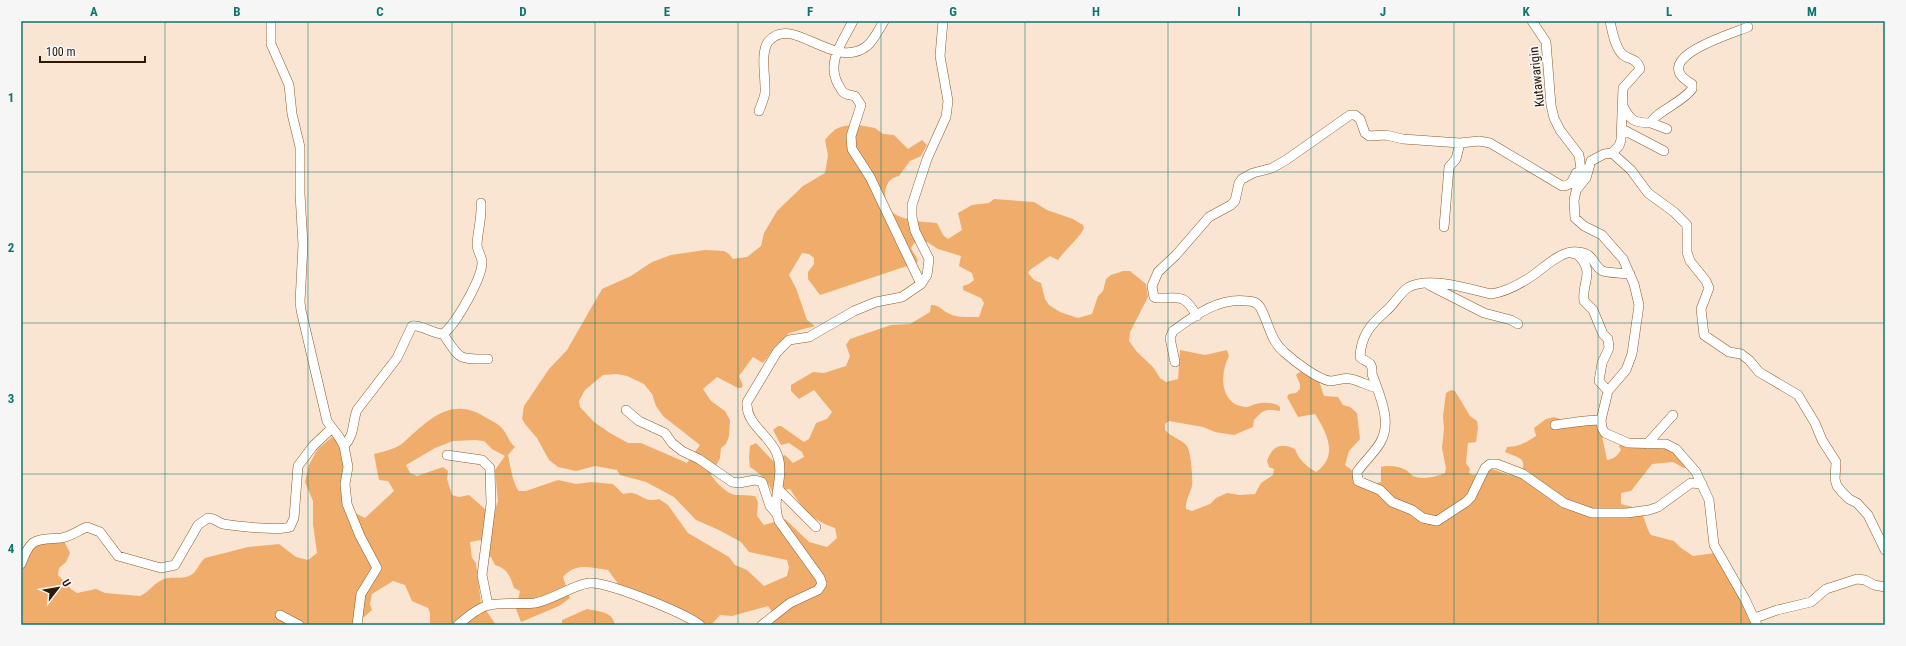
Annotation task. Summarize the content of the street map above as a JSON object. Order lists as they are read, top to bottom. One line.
{"streets":{"street":["Kutawarigin"]},"scale_bar":"100 m","north":"top right","grid":{"columns":["A","B","C","D","E","F","G","H","I","J","K","L","M"],"rows":["1","2","3","4"]}}
